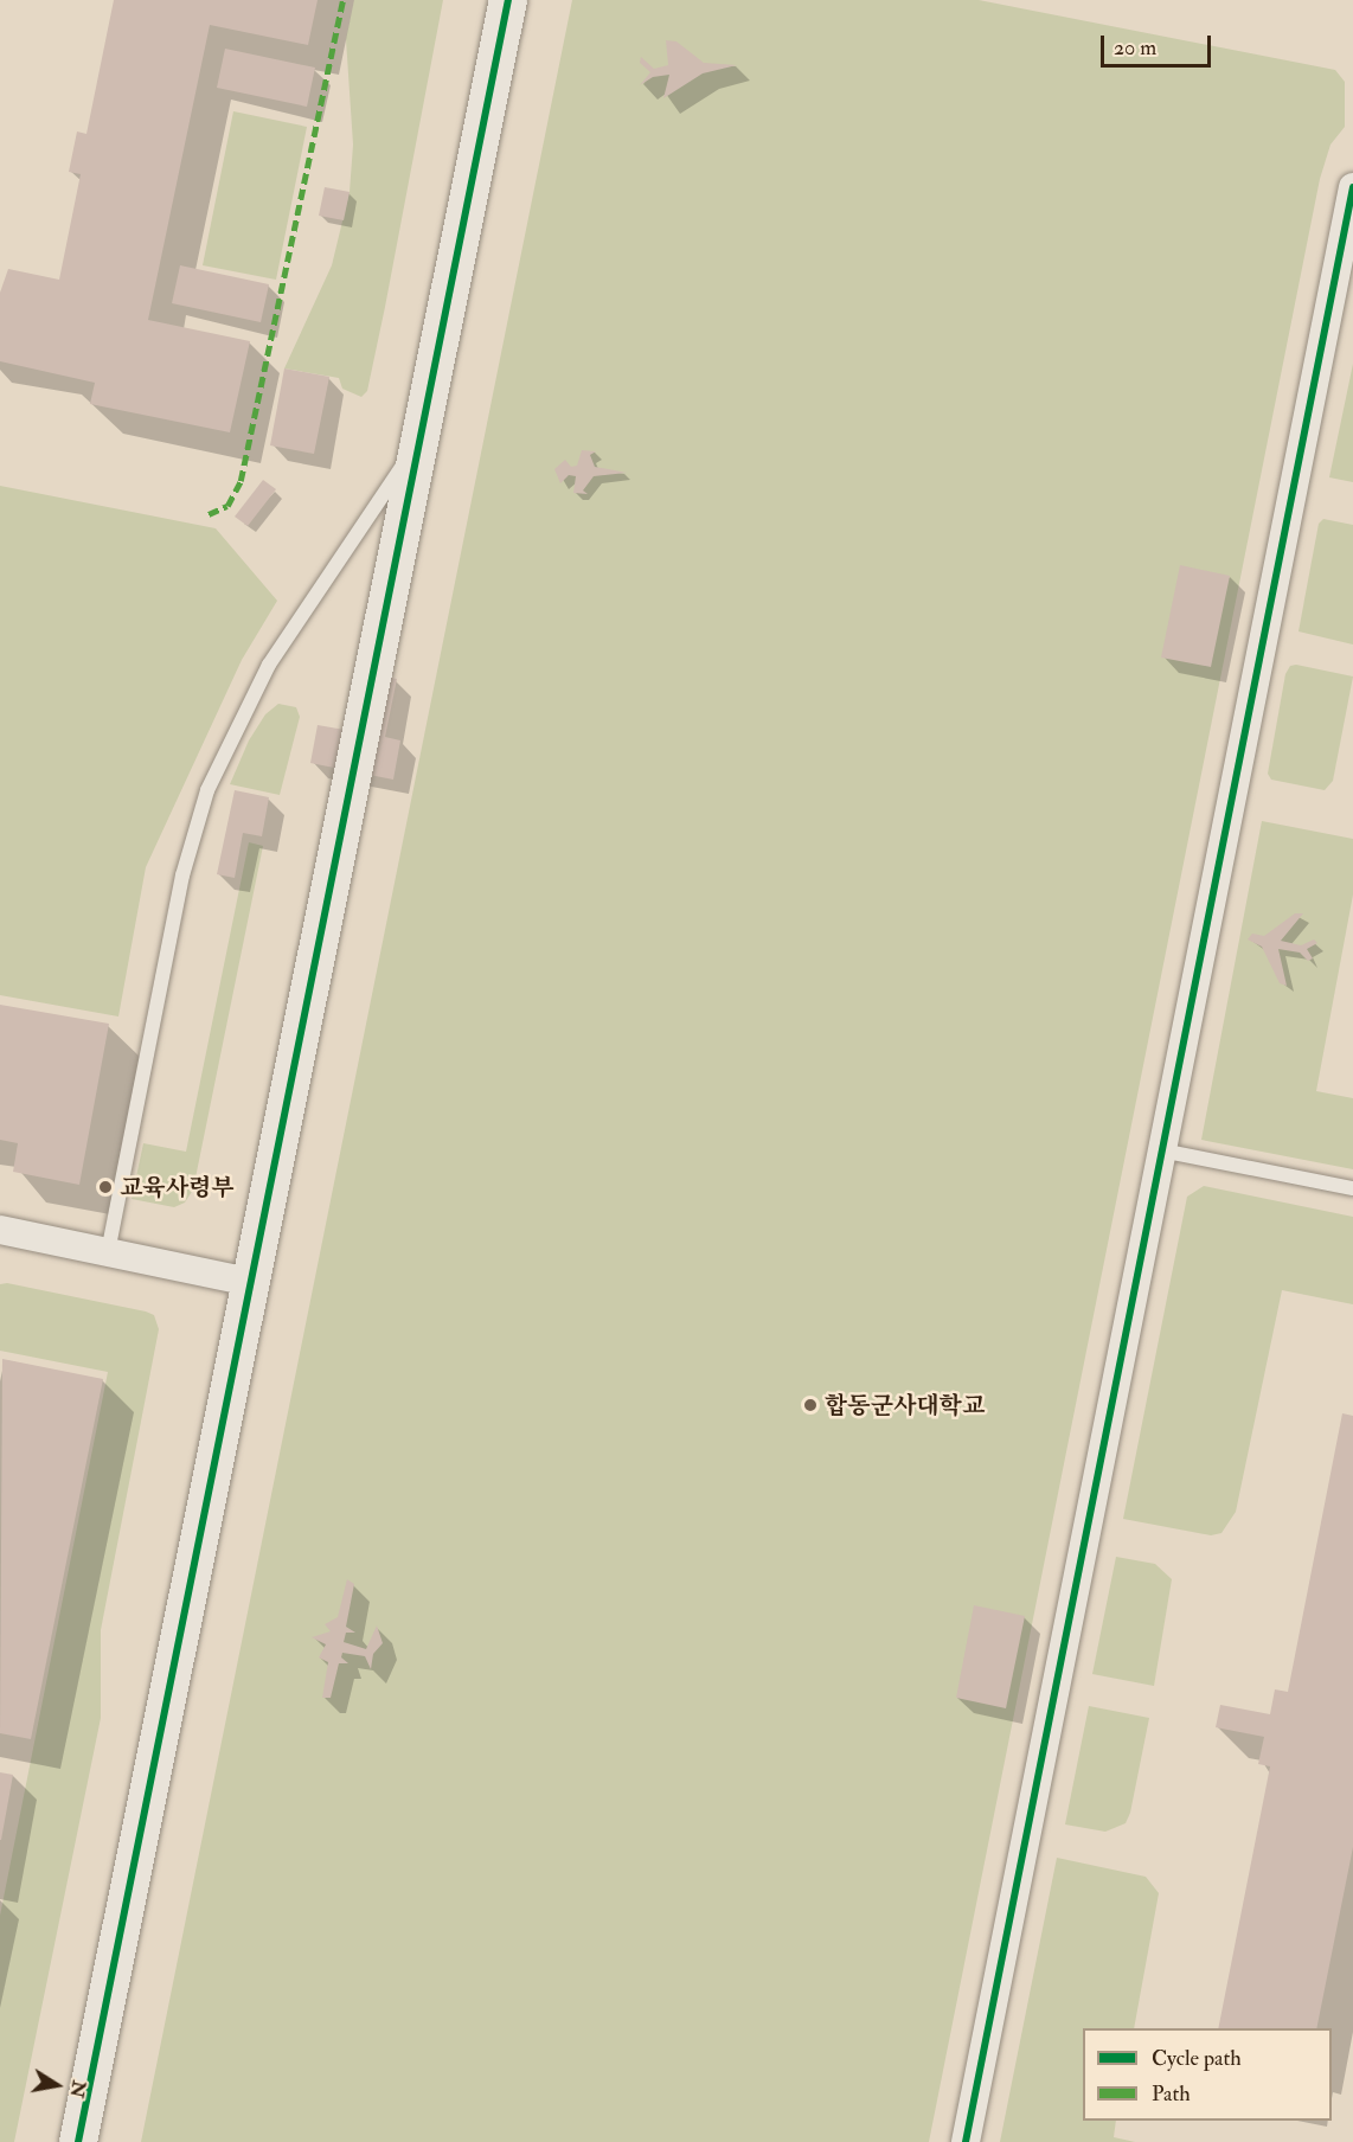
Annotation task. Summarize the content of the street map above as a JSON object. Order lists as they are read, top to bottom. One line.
{"places":["교육사령부","합동군사대학교"],"legend":["Cycle path","Path"],"scale_bar":"20 m","north":"right"}
